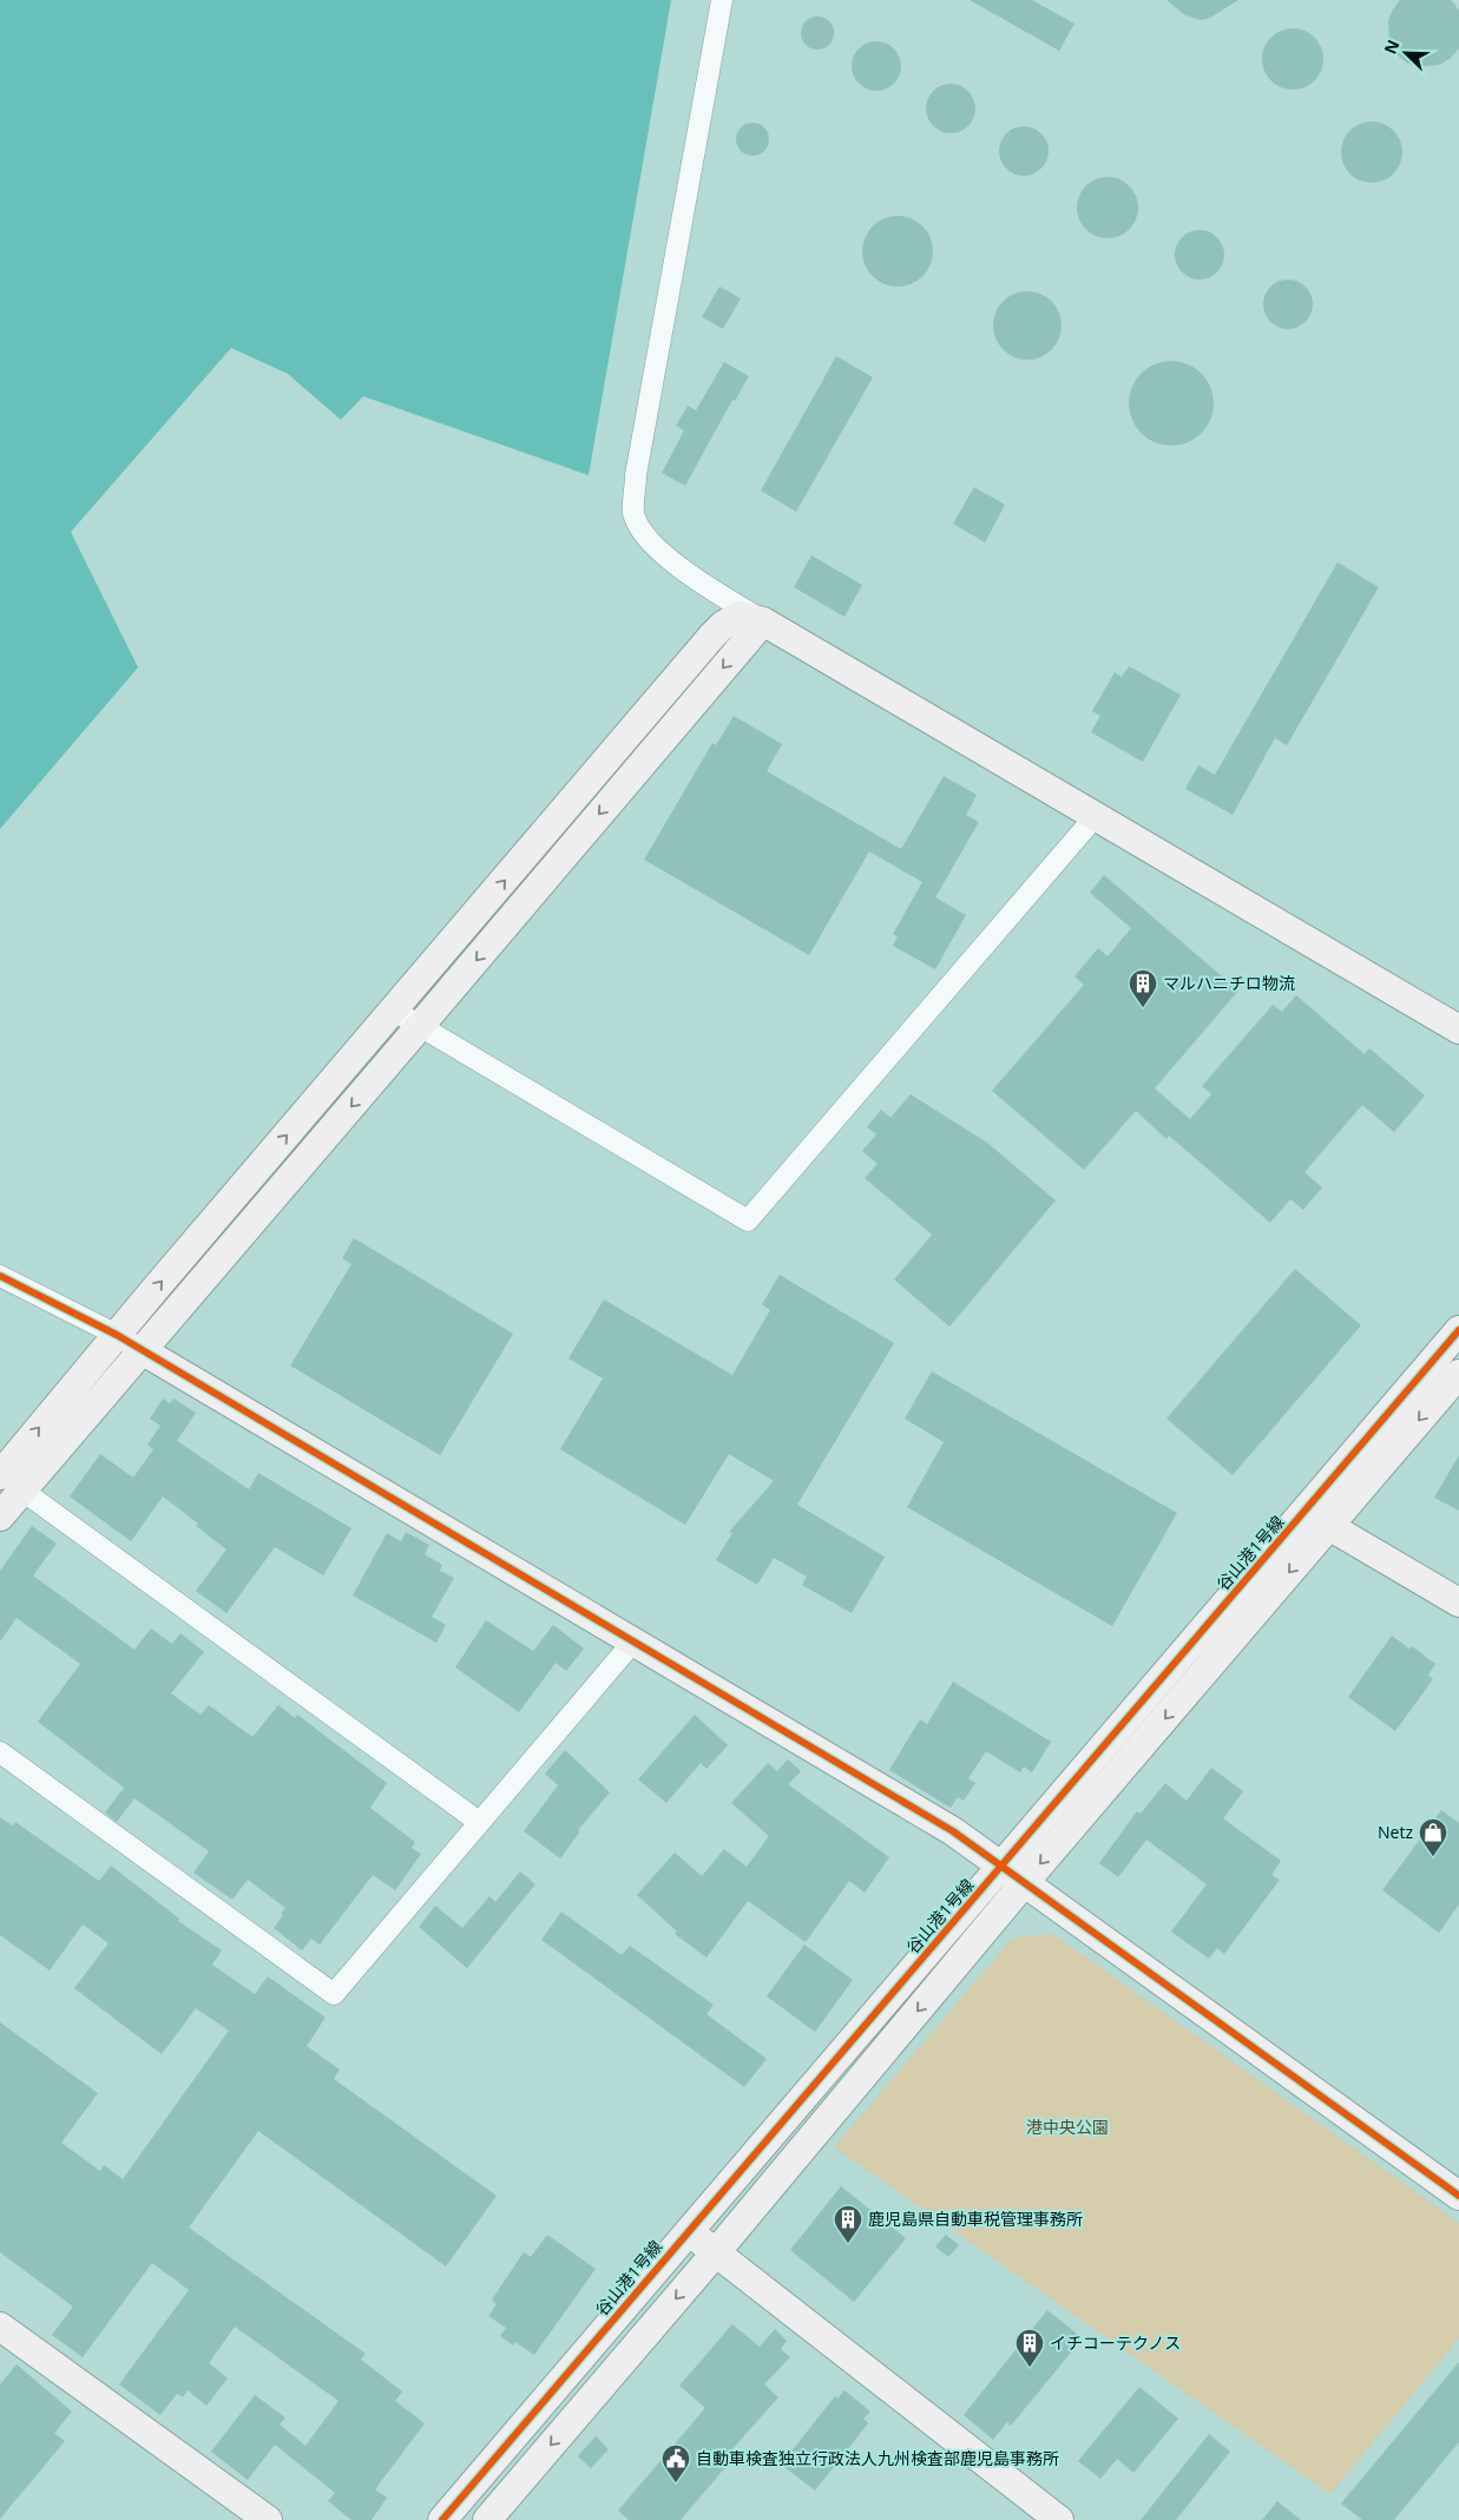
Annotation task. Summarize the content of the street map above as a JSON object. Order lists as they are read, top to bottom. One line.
{"streets":{"street":["谷山港1号線"]},"parks":["港中央公園"],"places":{"building":["マルハニチロ物流","鹿児島県自動車税管理事務所","イチコーテクノス"],"shop":["Netz"],"public building":["自動車検査独立行政法人九州検査部鹿児島事務所"]},"north":"top left"}
